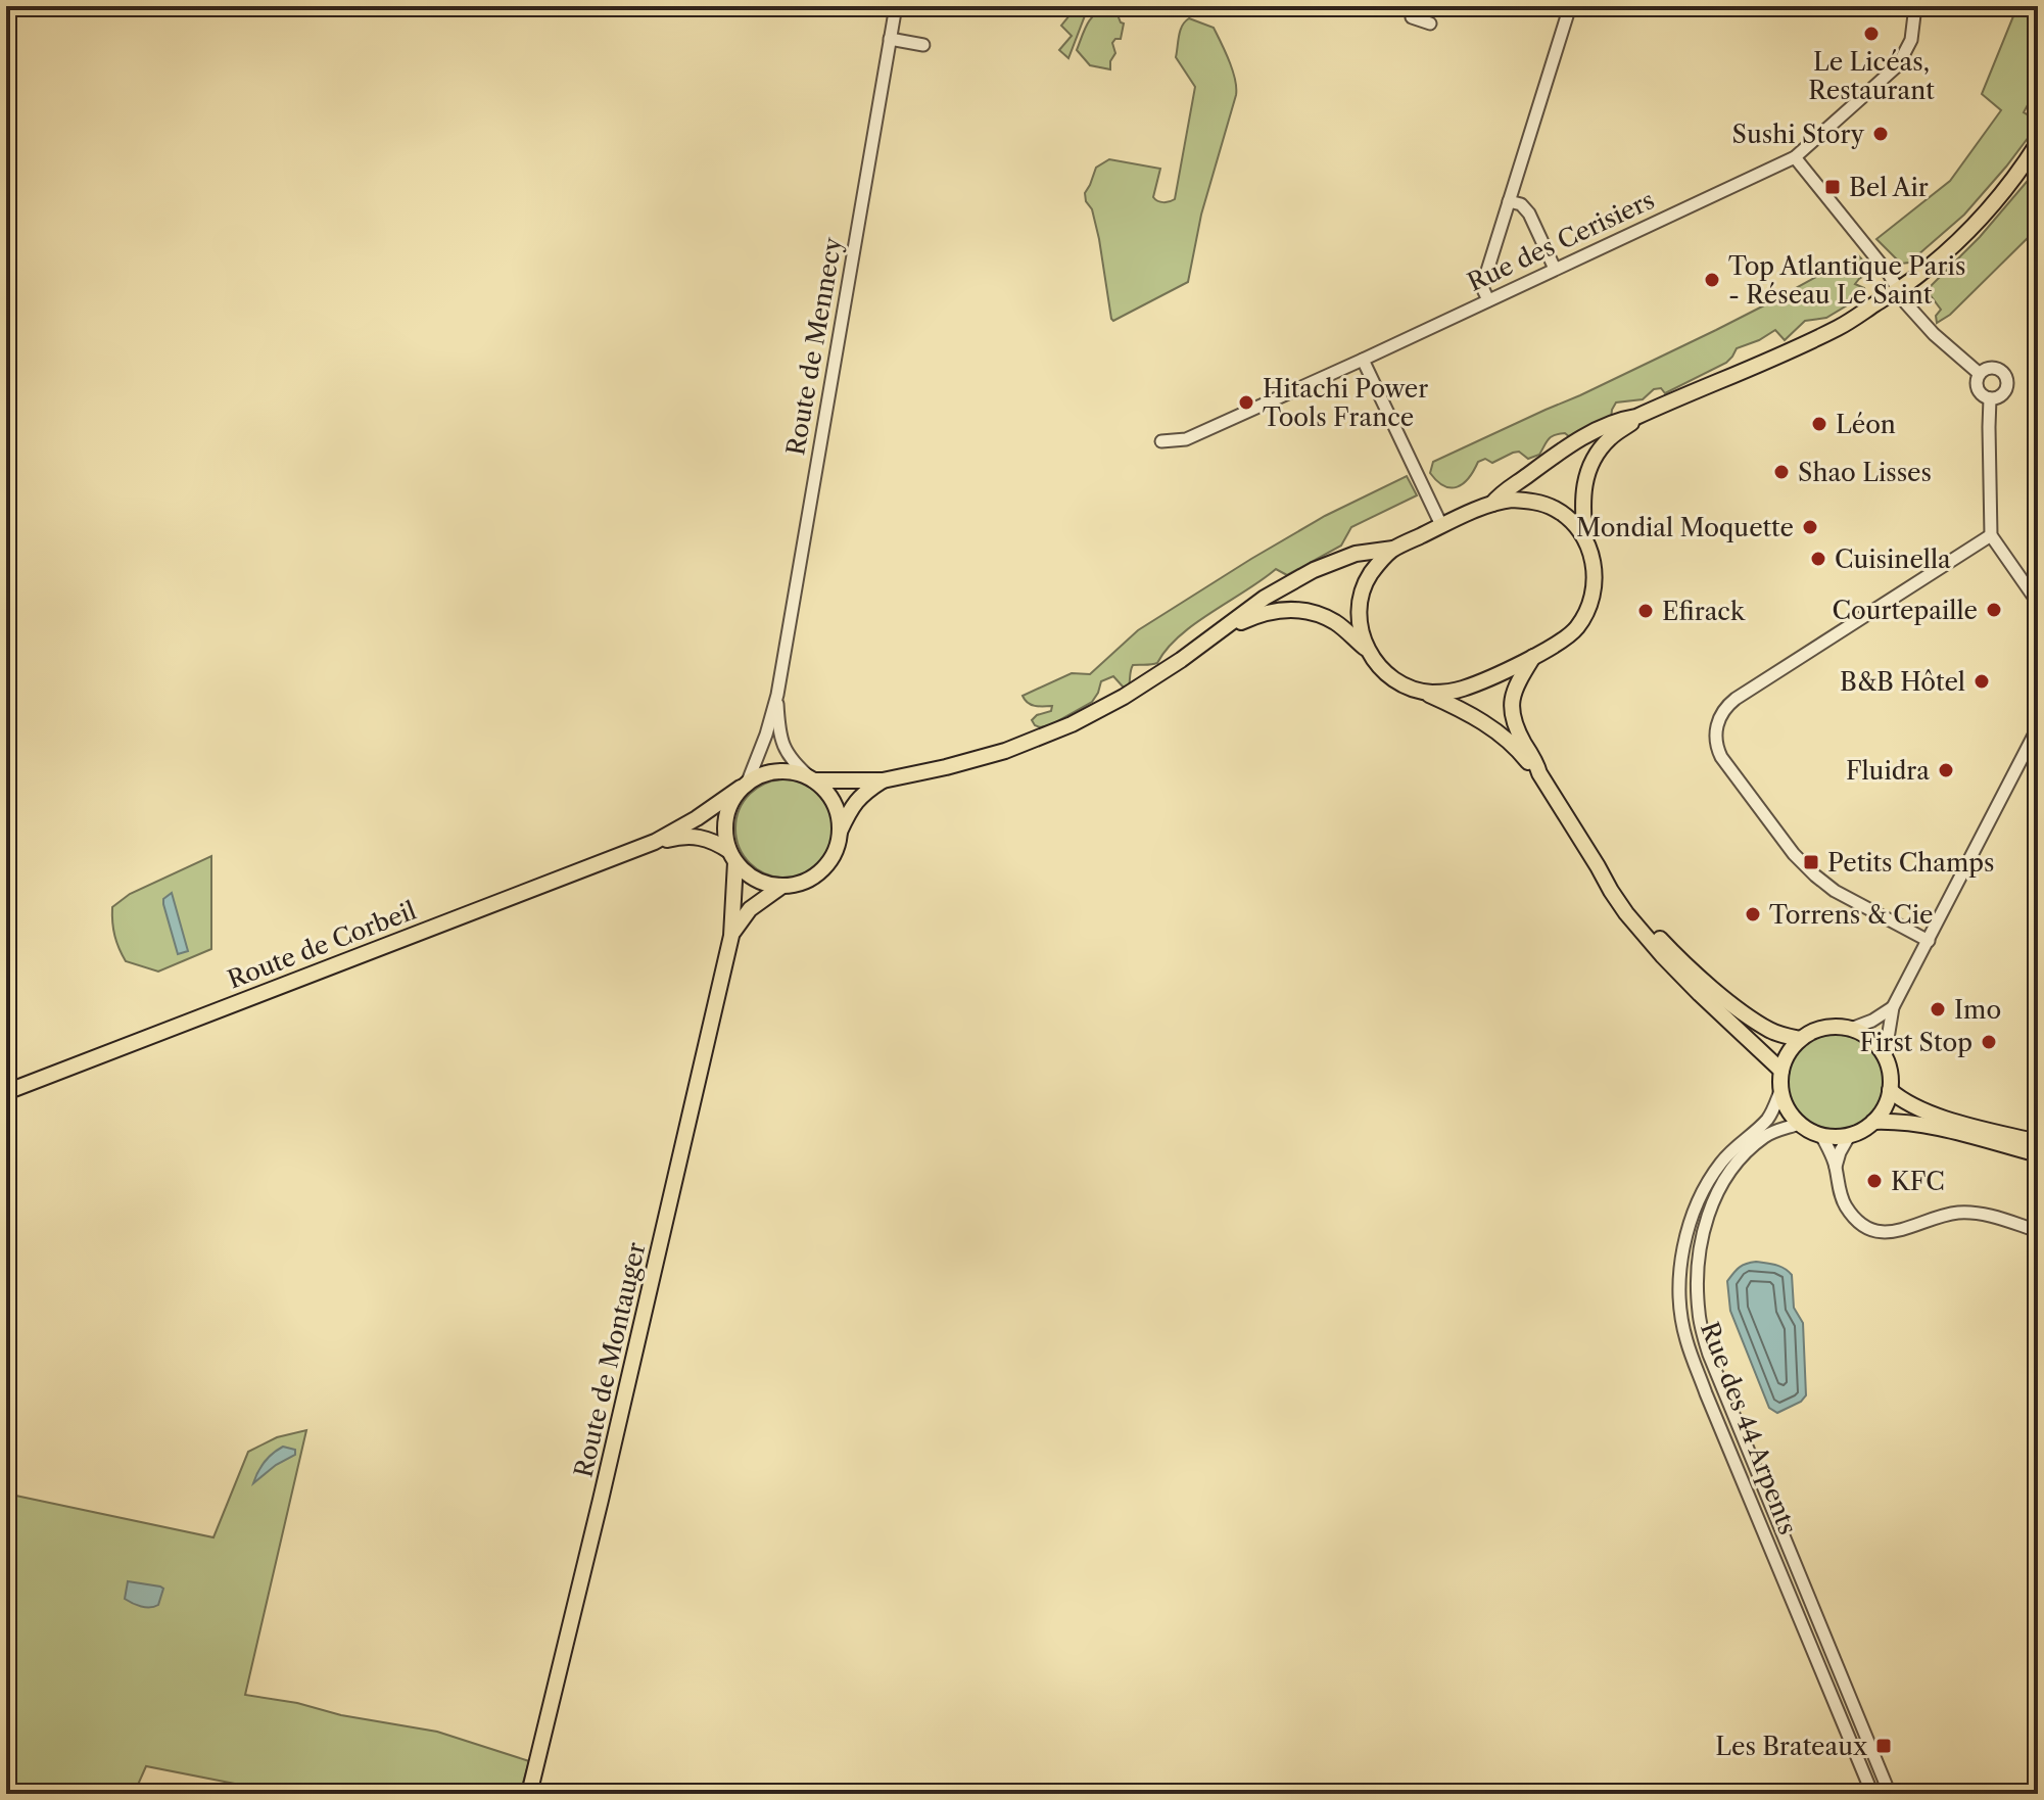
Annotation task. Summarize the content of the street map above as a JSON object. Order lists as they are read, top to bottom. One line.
{"streets":{"main road":["Route de Corbeil","Route de Montauger"],"street":["Rue des Cerisiers","Route de Mennecy","Rue des 44 Arpents"]},"crossings":[["Route de Mennecy","Route de Corbeil"],["Route de Mennecy","Route de Montauger"],["Route de Corbeil","Route de Montauger"]],"places":{"other":["Le Licéas, Restaurant","Sushi Story","Top Atlantique Paris - Réseau Le Saint","Hitachi Power Tools France","Léon","Shao Lisses","Mondial Moquette","Cuisinella","Courtepaille","Efirack","B&B Hôtel","Fluidra","Torrens & Cie","Imo","First Stop","KFC"],"transit":["Bel Air","Petits Champs","Les Brateaux"]}}
